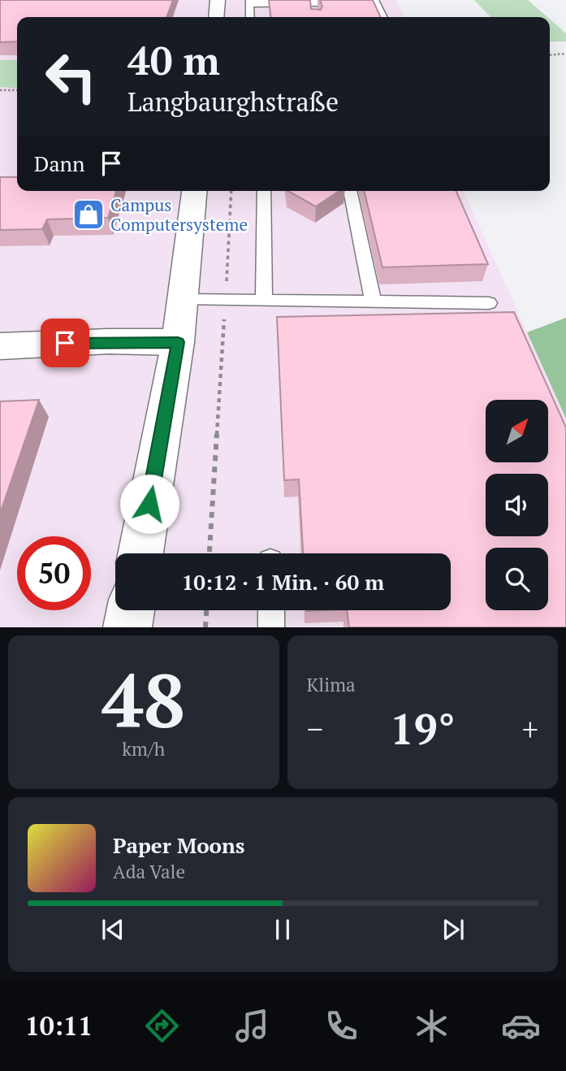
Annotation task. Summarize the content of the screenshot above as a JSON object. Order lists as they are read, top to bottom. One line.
{"places":{"shop":["Campus Computersysteme"]},"north":"top right","page":{"turn":["40 m","Langbaurghstraße"],"then":"Dann","limit":"50","trip":"10:12 · 1 Min. · 60 m","tile":[["48","km/h"],"Klima"],"heat":["−","19°","+"],"song":["Paper Moons","Ada Vale"],"tabs":"10:11"}}
